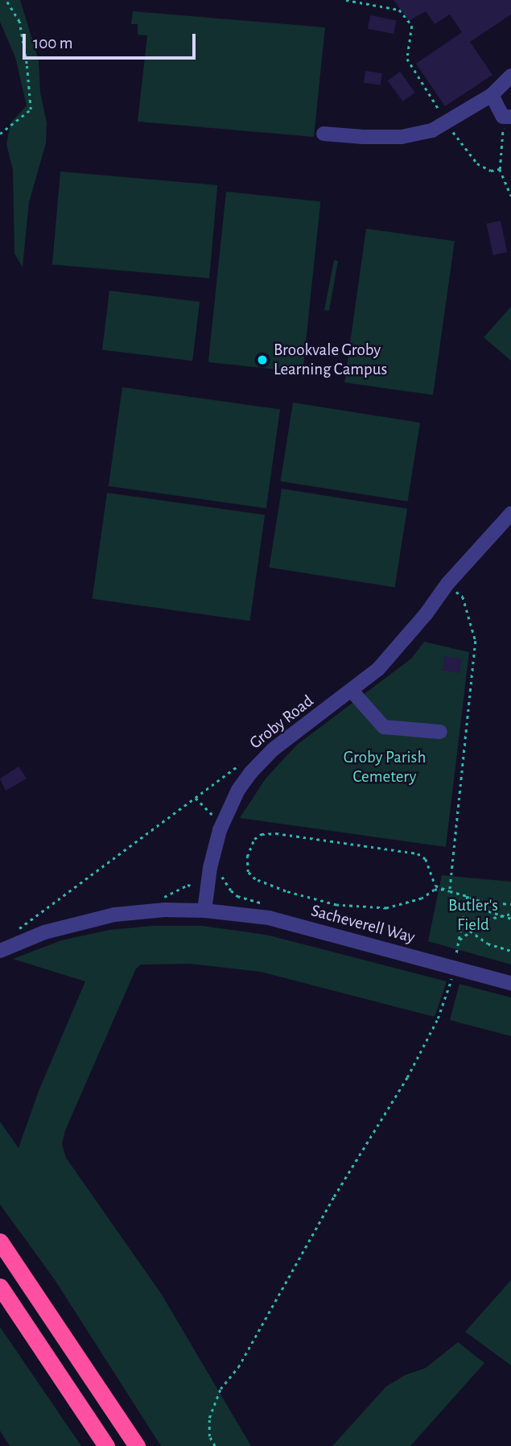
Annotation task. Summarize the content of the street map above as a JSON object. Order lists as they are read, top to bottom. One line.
{"streets":{"street":["Groby Road","Sacheverell Way"]},"crossings":[["Groby Road","Sacheverell Way"]],"parks":["Groby Parish Cemetery","Butler's Field"],"places":["Brookvale Groby Learning Campus"],"scale_bar":"100 m"}
